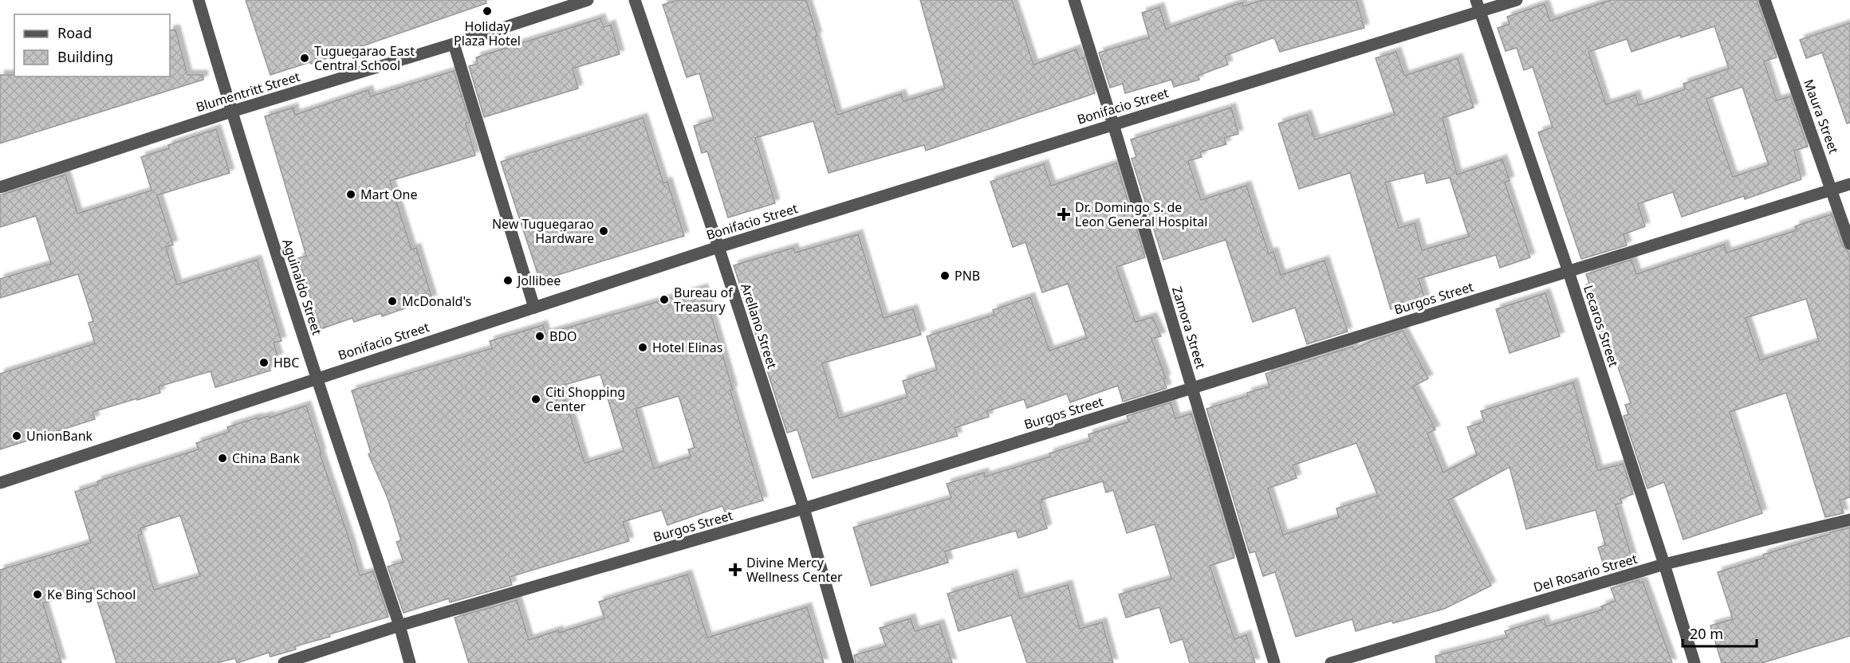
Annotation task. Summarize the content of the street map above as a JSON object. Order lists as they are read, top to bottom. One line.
{"streets":{"street":["Blumentritt Street","Bonifacio Street","Maura Street","Aguinaldo Street","Burgos Street","Arellano Street","Lecaros Street","Zamora Street","Del Rosario Street"]},"crossings":[["Blumentritt Street","Aguinaldo Street"],["Bonifacio Street","Aguinaldo Street"],["Bonifacio Street","Arellano Street"],["Bonifacio Street","Lecaros Street"],["Bonifacio Street","Zamora Street"],["Maura Street","Burgos Street"],["Aguinaldo Street","Burgos Street"],["Burgos Street","Arellano Street"],["Burgos Street","Lecaros Street"],["Burgos Street","Zamora Street"],["Lecaros Street","Del Rosario Street"]],"places":{"other":["Holiday Plaza Hotel","Tuguegarao East Central School","Mart One","New Tuguegarao Hardware","PNB","Jollibee","Bureau of Treasury","McDonald's","BDO","Hotel Elinas","HBC","Citi Shopping Center","UnionBank","China Bank","Ke Bing School"],"health":["Dr. Domingo S. de Leon General Hospital","Divine Mercy Wellness Center"]},"legend":["Road","Building"],"scale_bar":"20 m"}
